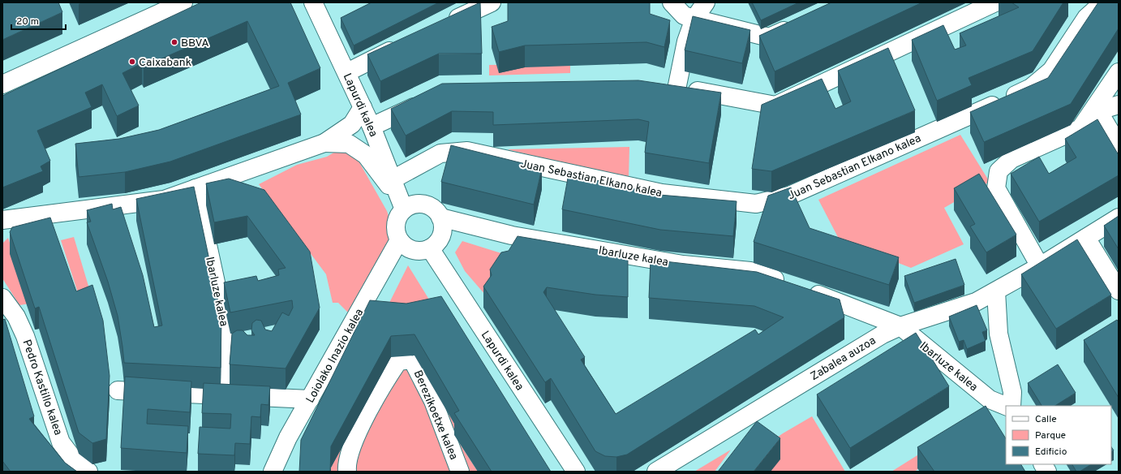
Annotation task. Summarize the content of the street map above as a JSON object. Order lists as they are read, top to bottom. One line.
{"streets":{"street":["Lapurdi kalea","Juan Sebastian Elkano kalea","Ibarluze kalea","Loiolako Inazio kalea","Zabalea auzoa","Pedro Kastillo kalea","Berezikoetxe kalea"]},"crossings":[["Lapurdi kalea","Juan Sebastian Elkano kalea"],["Lapurdi kalea","Ibarluze kalea"],["Lapurdi kalea","Loiolako Inazio kalea"],["Ibarluze kalea","Loiolako Inazio kalea"],["Ibarluze kalea","Zabalea auzoa"]],"places":["BBVA","Caixabank"],"legend":["Calle","Parque","Edificio"],"scale_bar":"20 m"}
